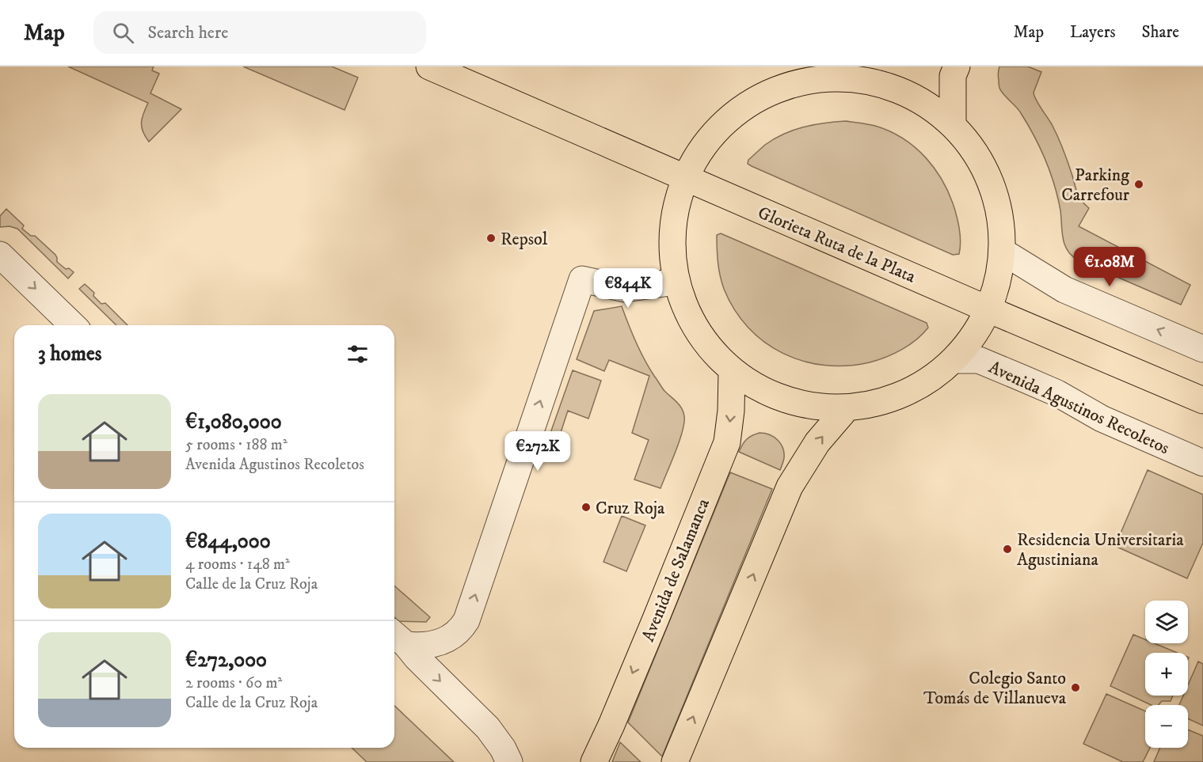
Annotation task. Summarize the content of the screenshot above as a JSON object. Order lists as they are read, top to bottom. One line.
{"streets":{"main road":["Glorieta Ruta de la Plata","Avenida de Salamanca"],"street":["Avenida Agustinos Recoletos"]},"places":["Parking Carrefour","Repsol","Cruz Roja","Residencia Universitaria Agustiniana","Colegio Santo Tomás de Villanueva"],"page":{"header":"Map","search":"Search here","nav":["Map","Layers","Share"],"price":["€1.08M","€844K","€272K"],"heading":"3 homes","list":[{"name":"€1,080,000","note":"5 rooms · 188 m² · Avenida Agustinos Recoletos"},{"name":"€844,000","note":"4 rooms · 148 m² · Calle de la Cruz Roja"},{"name":"€272,000","note":"2 rooms · 60 m² · Calle de la Cruz Roja"}],"map_buttons":["+","−"]}}
